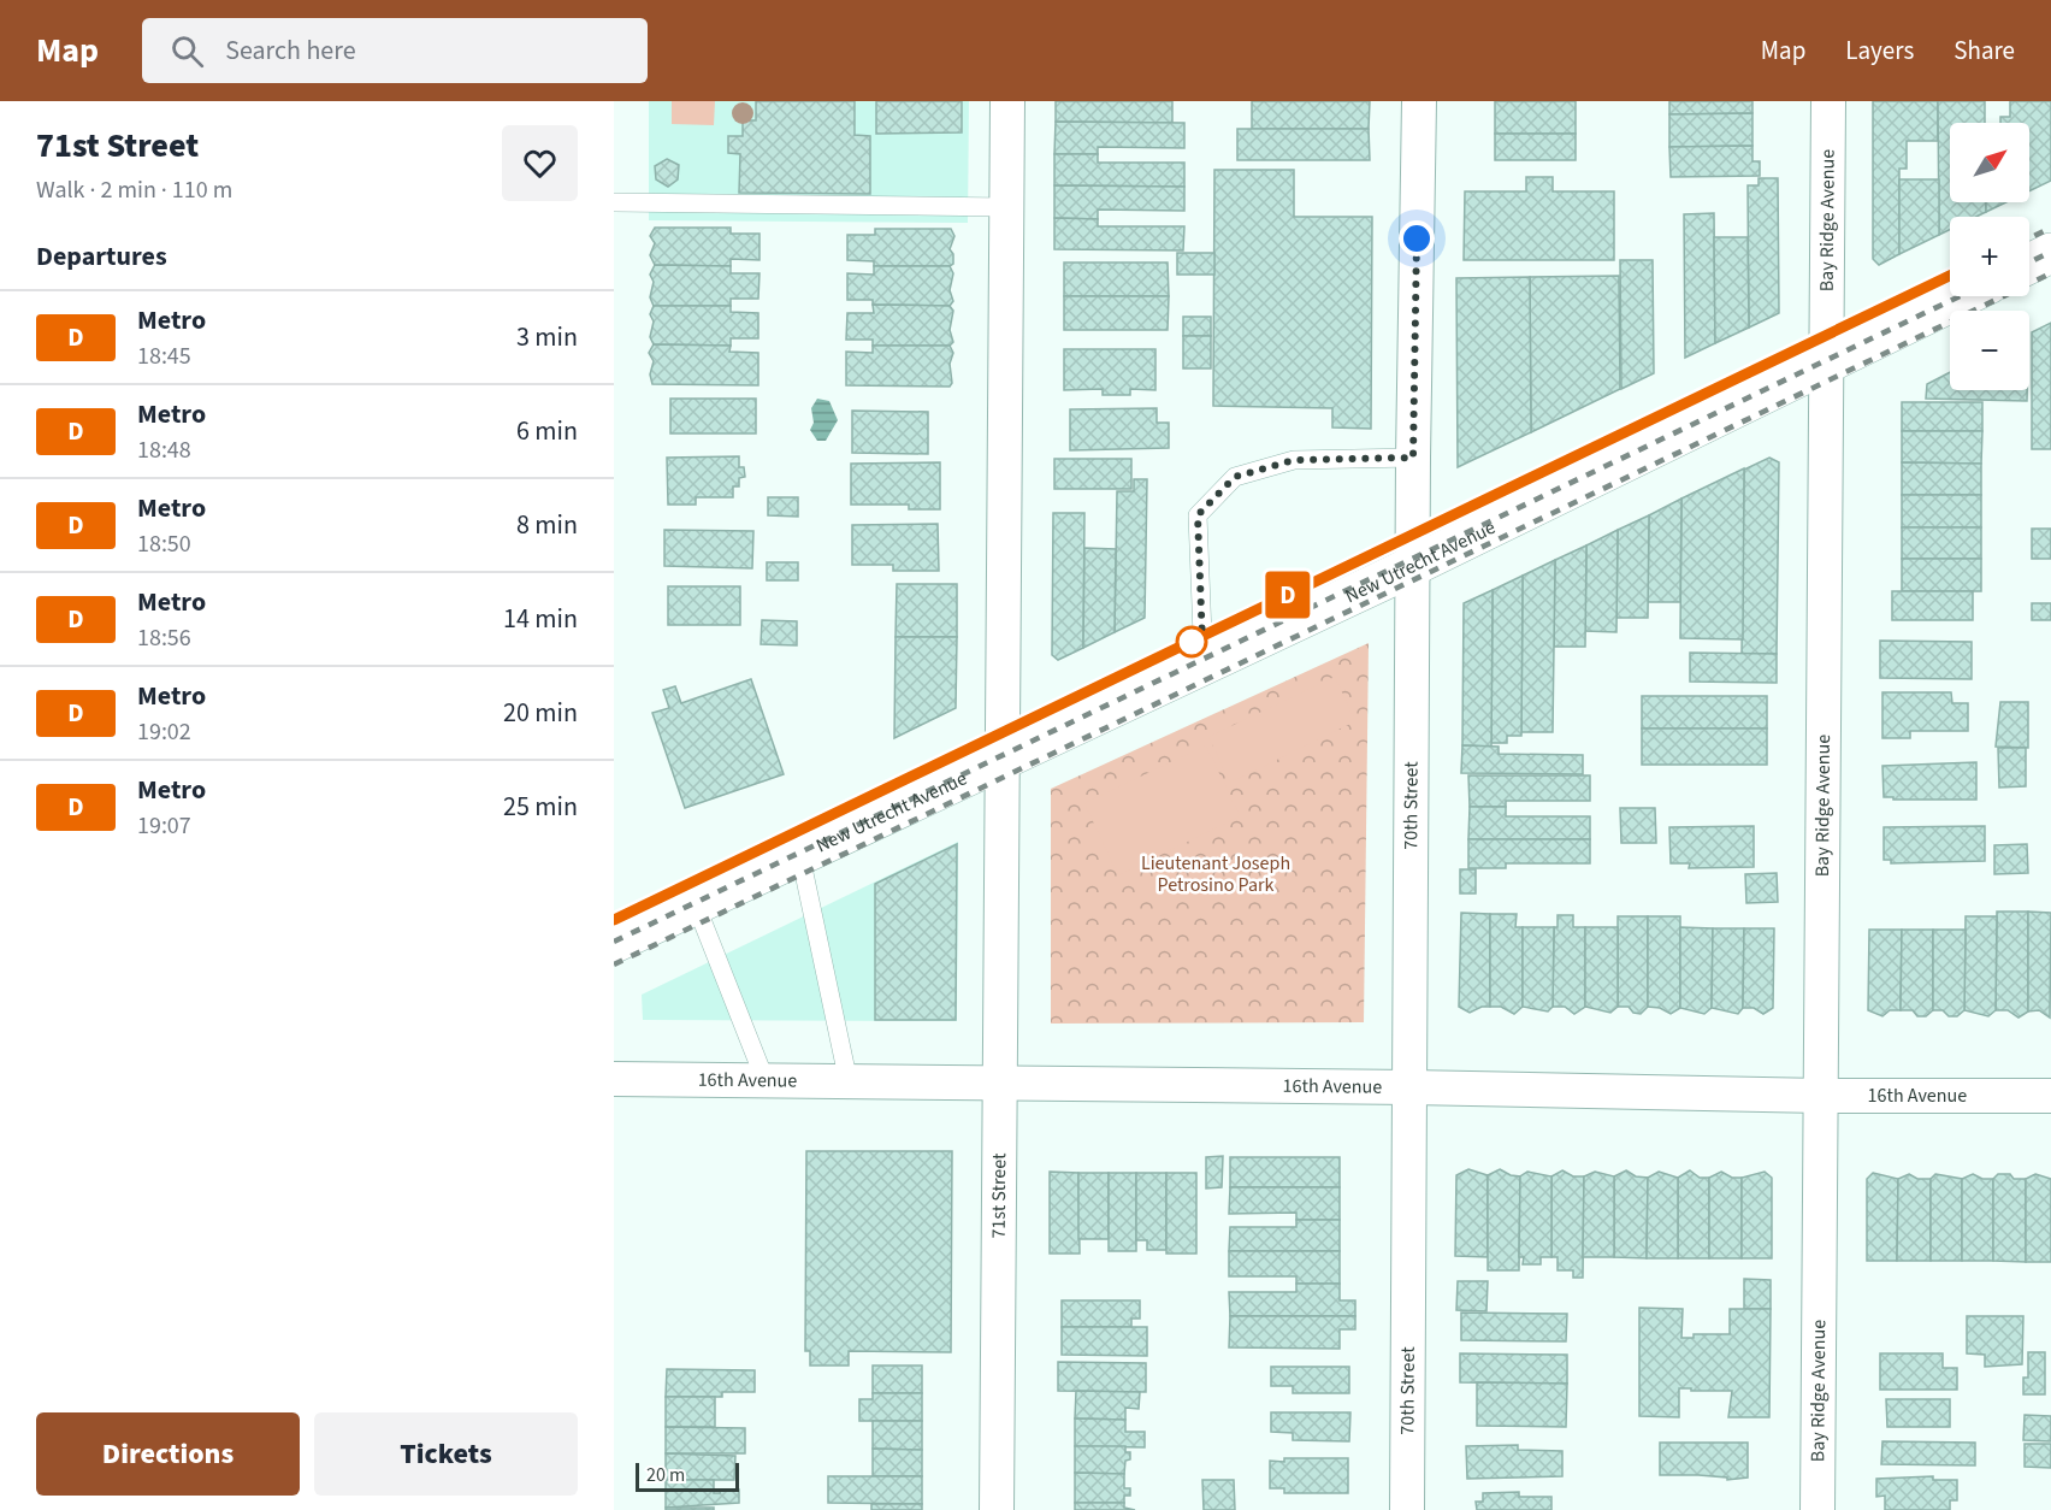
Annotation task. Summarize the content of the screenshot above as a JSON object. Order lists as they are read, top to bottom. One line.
{"streets":{"street":["Bay Ridge Avenue","New Utrecht Avenue","70th Street","16th Avenue","71st Street"]},"crossings":[["Bay Ridge Avenue","New Utrecht Avenue"],["Bay Ridge Avenue","16th Avenue"],["New Utrecht Avenue","70th Street"],["New Utrecht Avenue","71st Street"],["70th Street","16th Avenue"],["16th Avenue","71st Street"]],"parks":["Lieutenant Joseph Petrosino Park"],"lines":["metro line D"],"scale_bar":"20 m","north":"top right","page":{"header":"Map","search":"Search here","nav":["Map","Layers","Share"],"heading":[["71st Street","Walk · 2 min · 110 m"],"Departures"],"on_map":"D","map_buttons":["+","−"],"list":[{"mark":"D","name":"Metro","note":"18:45","value":"3 min"},{"mark":"D","name":"Metro","note":"18:48","value":"6 min"},{"mark":"D","name":"Metro","note":"18:50","value":"8 min"},{"mark":"D","name":"Metro","note":"18:56","value":"14 min"},{"mark":"D","name":"Metro","note":"19:02","value":"20 min"},{"mark":"D","name":"Metro","note":"19:07","value":"25 min"}],"buttons":["Directions","Tickets"],"scale":"20 m"}}
